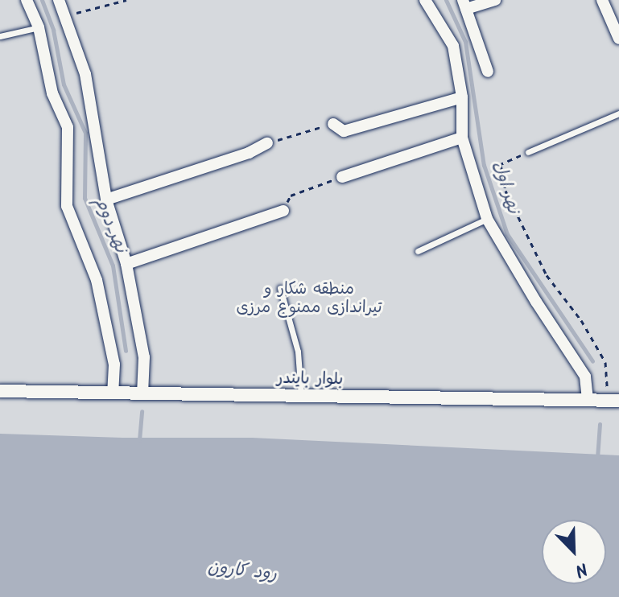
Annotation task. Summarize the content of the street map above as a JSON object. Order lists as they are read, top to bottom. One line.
{"streets":{"street":["بلوار بایندر"]},"water":["نهر اول","نهر دوم","رود کارون"],"parks":["منطقه شکار و تیراندازی ممنوع مرزی"],"north":"bottom right"}
